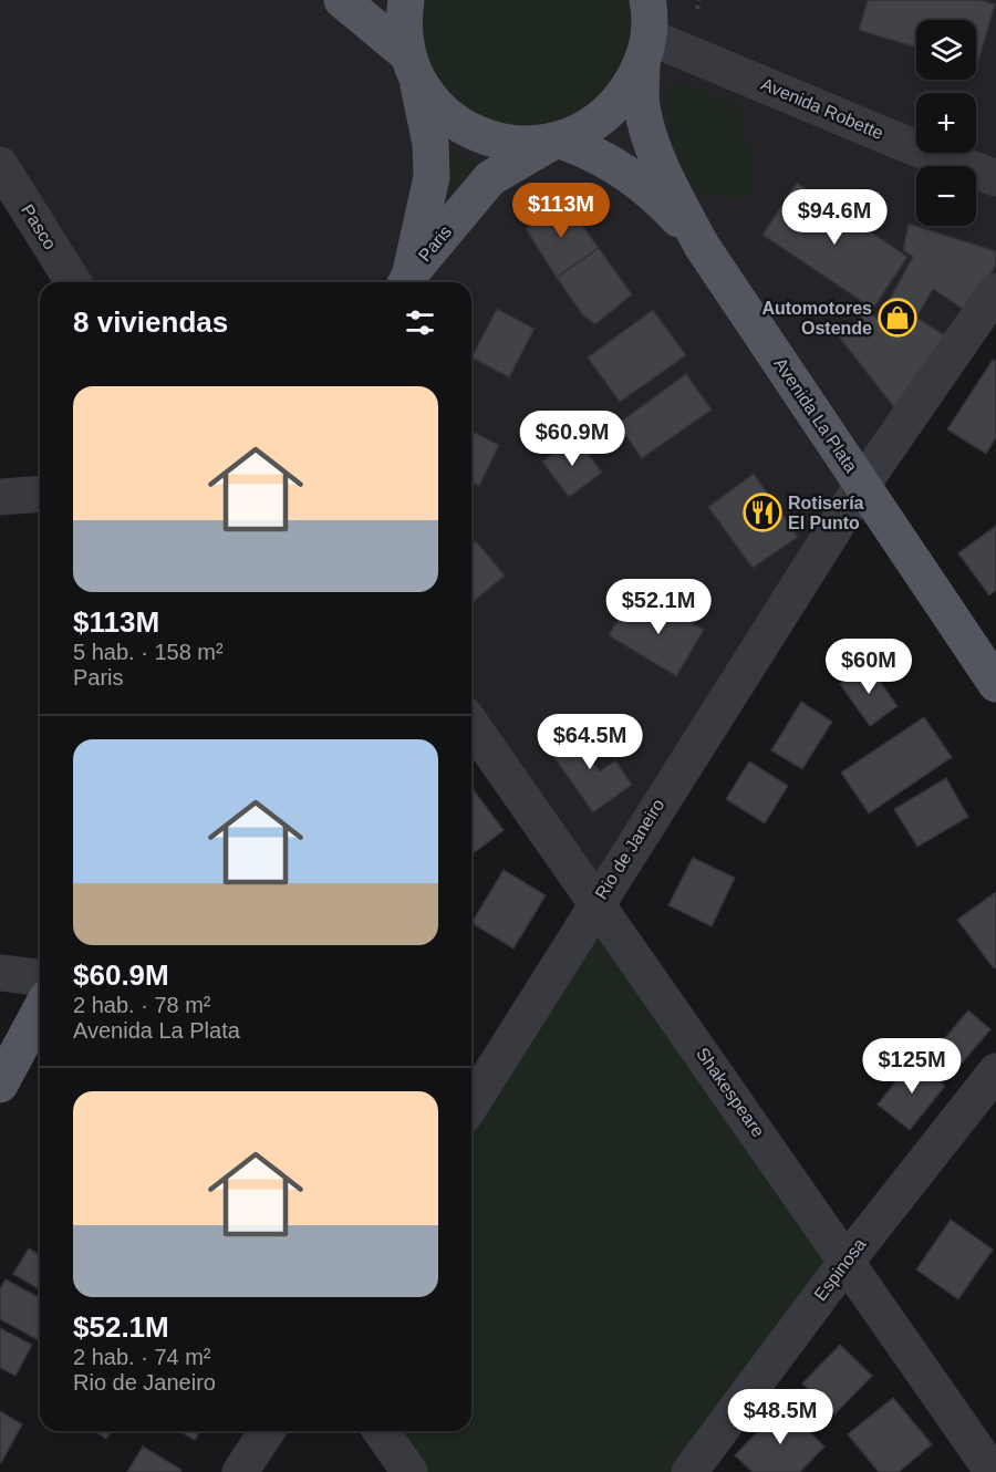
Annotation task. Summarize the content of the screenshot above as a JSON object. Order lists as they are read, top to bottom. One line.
{"streets":{"main road":["Paris","Avenida La Plata"],"street":["Avenida Robette","Pasco","Rio de Janeiro","Shakespeare","Espinosa"]},"crossings":[["Avenida Robette","Paris"],["Avenida Robette","Avenida La Plata"],["Paris","Avenida La Plata"],["Avenida La Plata","Rio de Janeiro"],["Rio de Janeiro","Shakespeare"],["Shakespeare","Espinosa"]],"places":{"shop":["Automotores Ostende"],"restaurant":["Rotisería El Punto"]},"page":{"map_buttons":["+","−"],"price":["$113M","$94.6M","$60.9M","$52.1M","$60M","$64.5M","$125M","$48.5M"],"heading":"8 viviendas","list":[{"name":"$113M","note":"5 hab. · 158 m² · Paris"},{"name":"$60.9M","note":"2 hab. · 78 m² · Avenida La Plata"},{"name":"$52.1M","note":"2 hab. · 74 m² · Rio de Janeiro"}]}}
